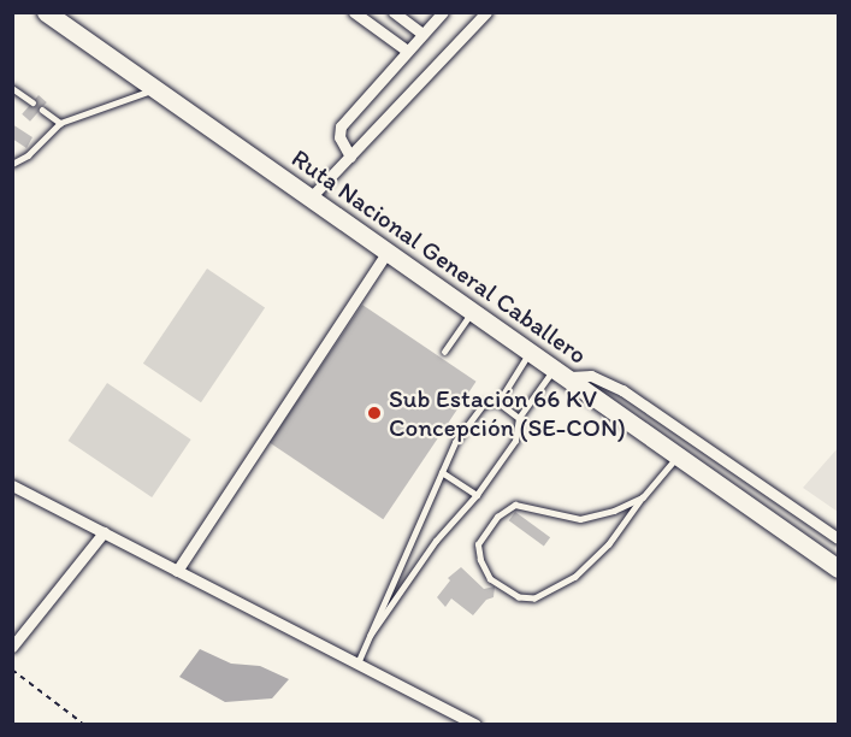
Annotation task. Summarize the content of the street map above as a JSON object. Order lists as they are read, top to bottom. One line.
{"streets":{"highway":["Ruta Nacional General Caballero"]},"places":["Sub Estación 66 KV Concepción (SE-CON)"]}
